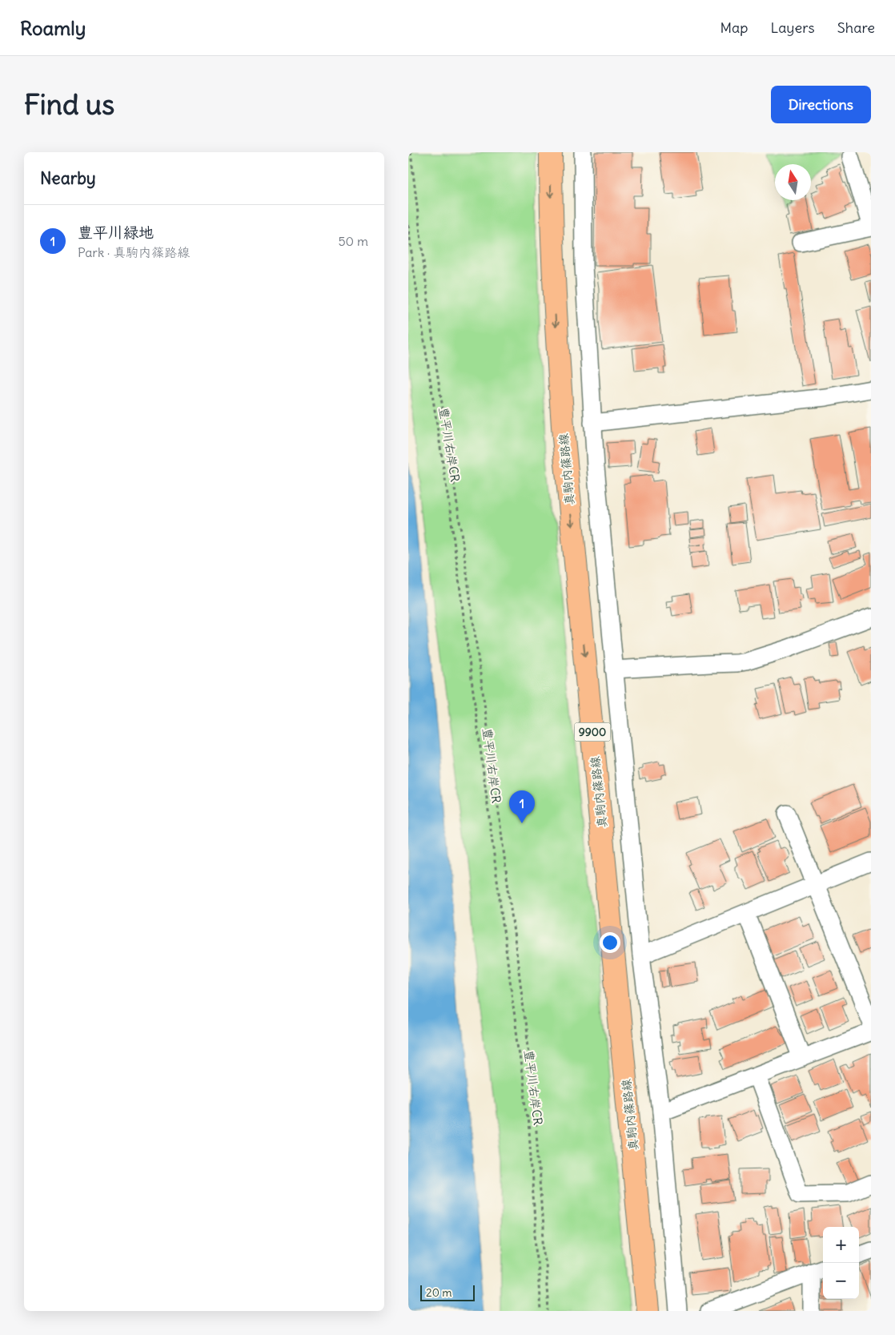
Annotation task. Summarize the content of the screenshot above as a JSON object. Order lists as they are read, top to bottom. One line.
{"streets":{"main road":["真駒内篠路線","9900"],"path":["豊平川右岸CR"]},"one_way":["真駒内篠路線"],"scale_bar":"20 m","north":"top","page":{"header":"Roamly","nav":["Map","Layers","Share"],"buttons":"Directions","title":"Find us","heading":"Nearby","list":[{"mark":"1","name":"豊平川緑地","note":"Park · 真駒内篠路線","value":"50 m"}],"pins":"1","map_buttons":["+","−"],"scale":"20 m"}}
